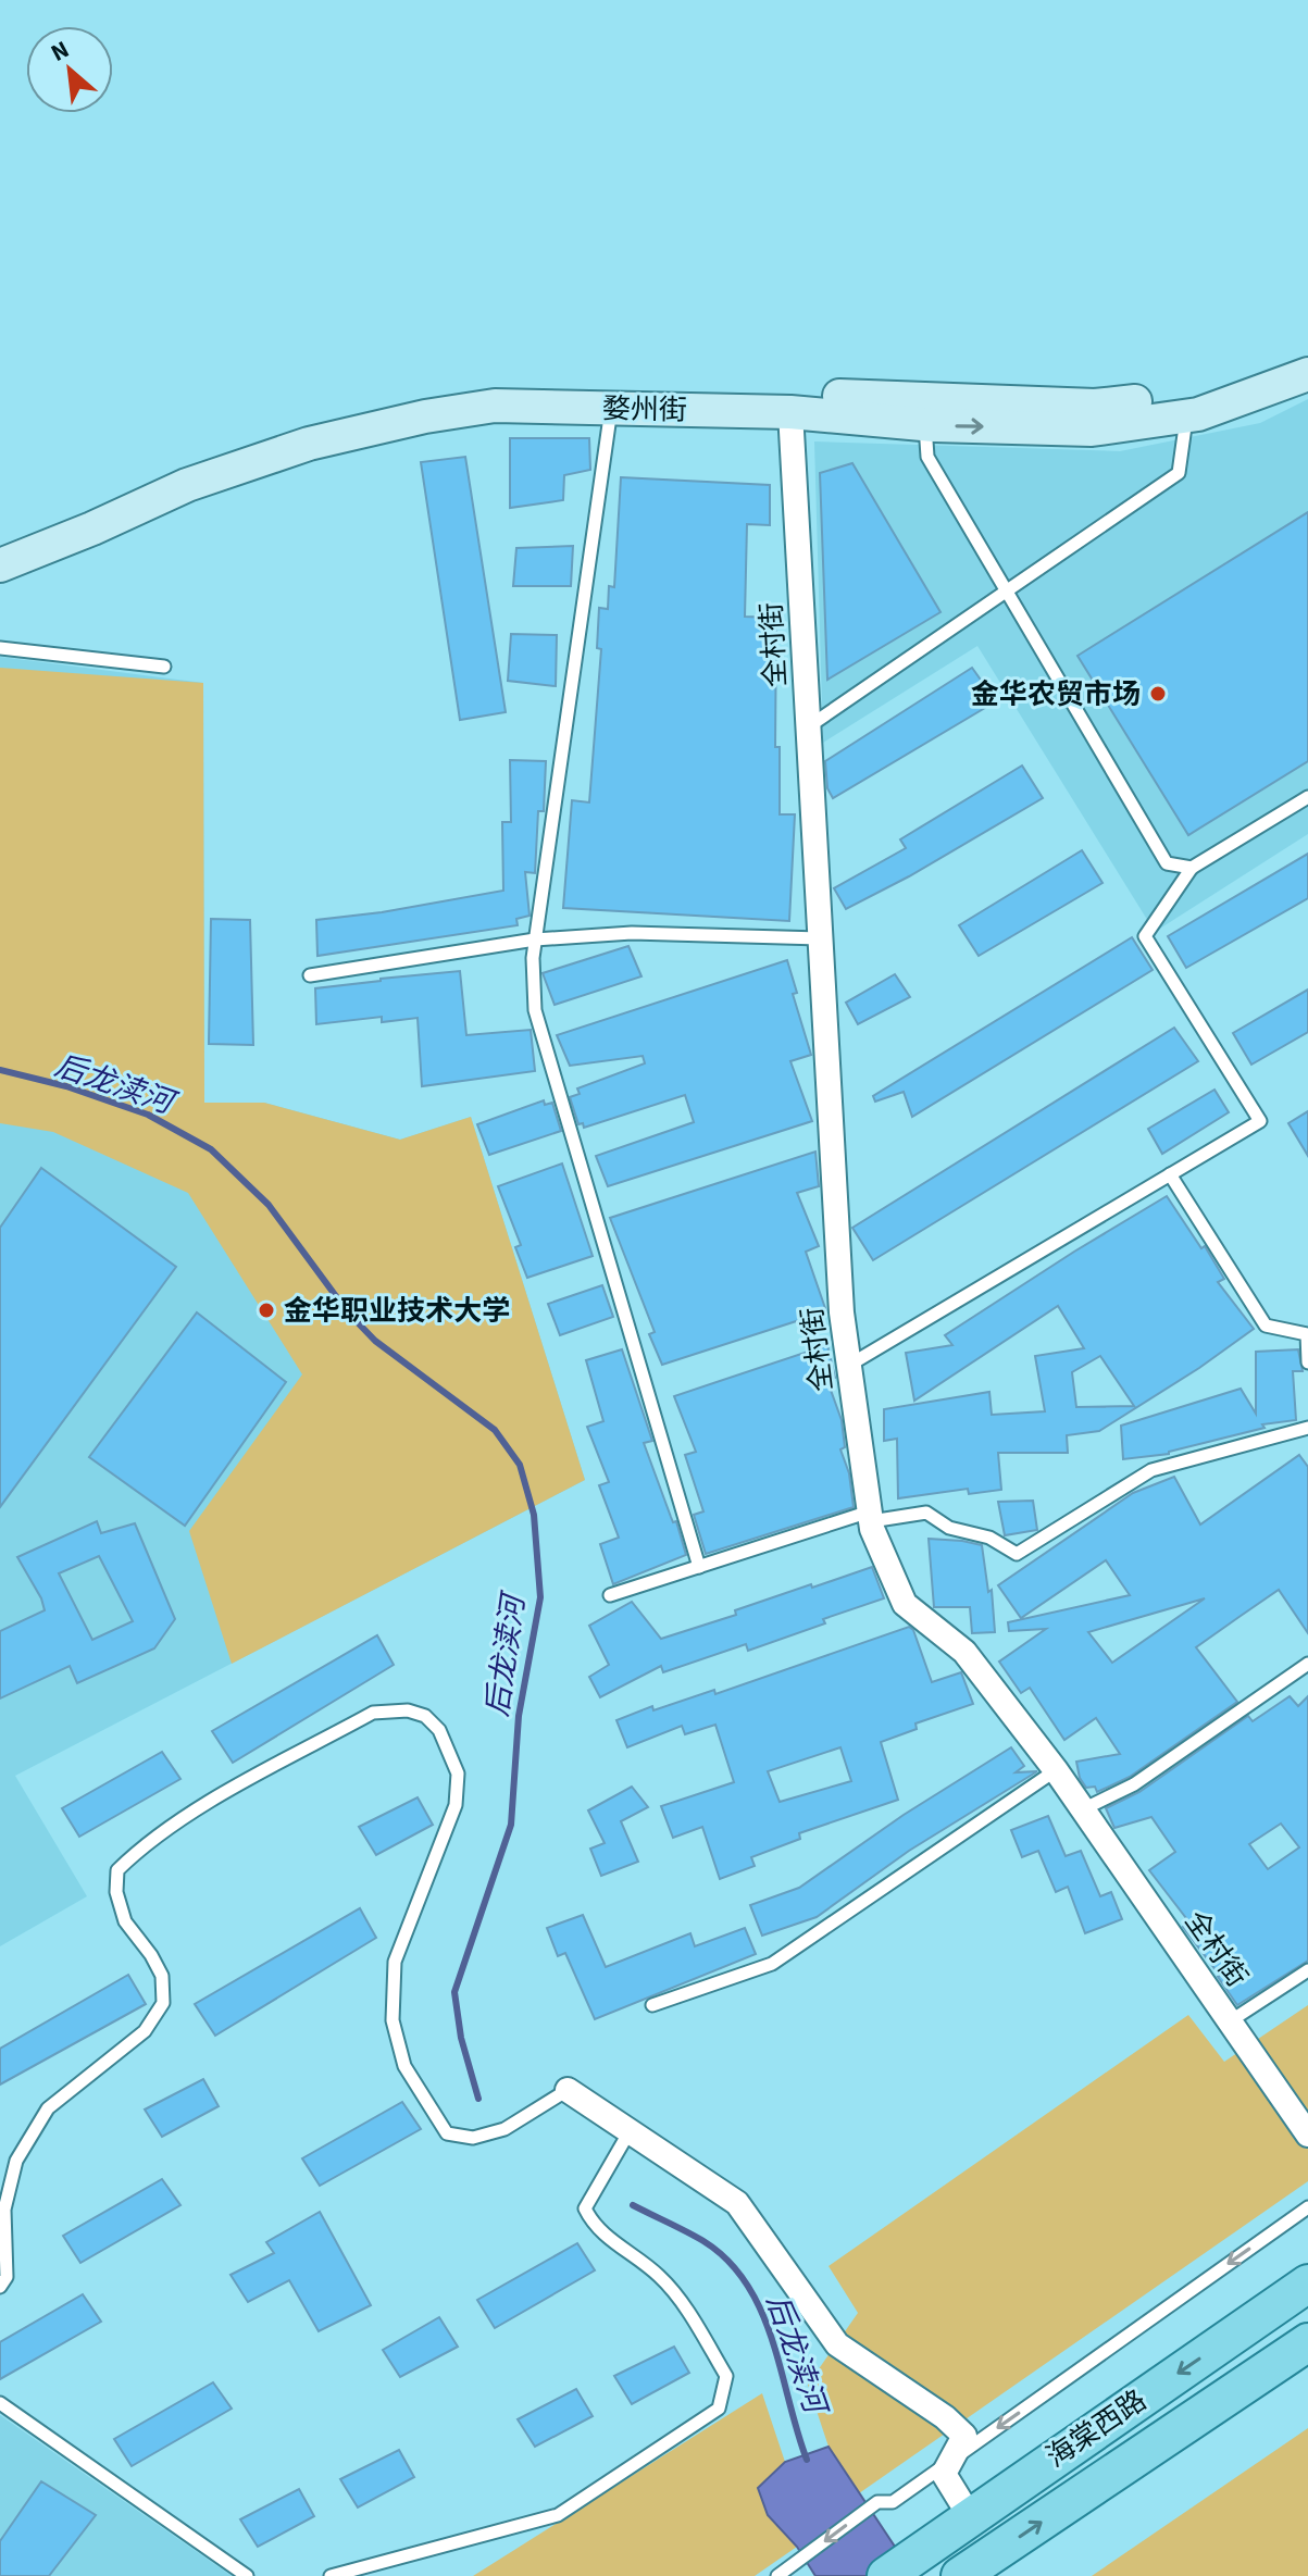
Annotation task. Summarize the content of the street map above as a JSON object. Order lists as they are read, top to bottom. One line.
{"streets":{"main road":["婺州街","海棠西路"],"street":["全村街"]},"crossings":[["婺州街","全村街"]],"water":["后龙渎河"],"places":["金华农贸市场","金华职业技术大学"],"north":"top left"}
